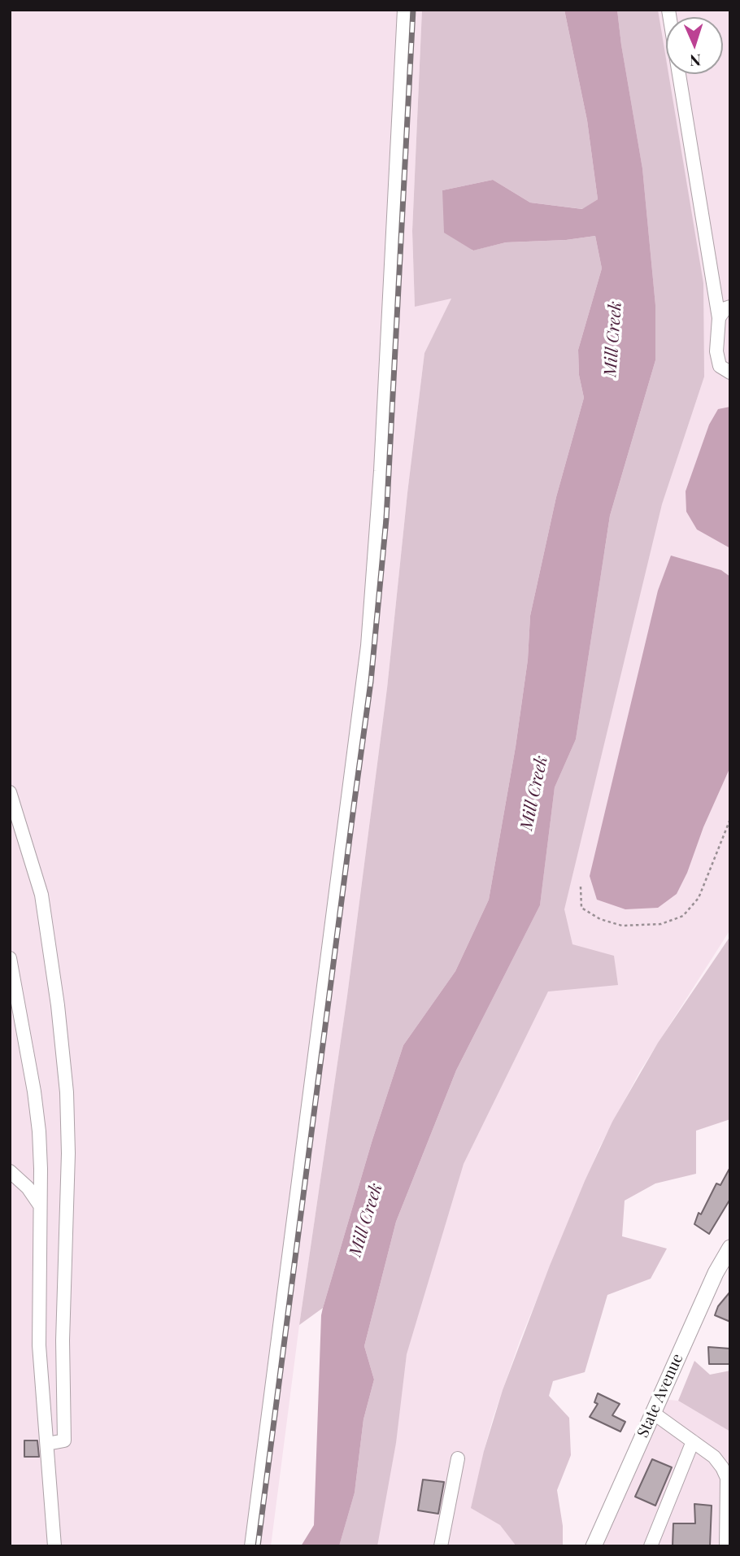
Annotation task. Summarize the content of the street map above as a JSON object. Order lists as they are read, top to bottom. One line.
{"streets":{"main road":["State Avenue"]},"water":["Mill Creek"],"north":"bottom"}
